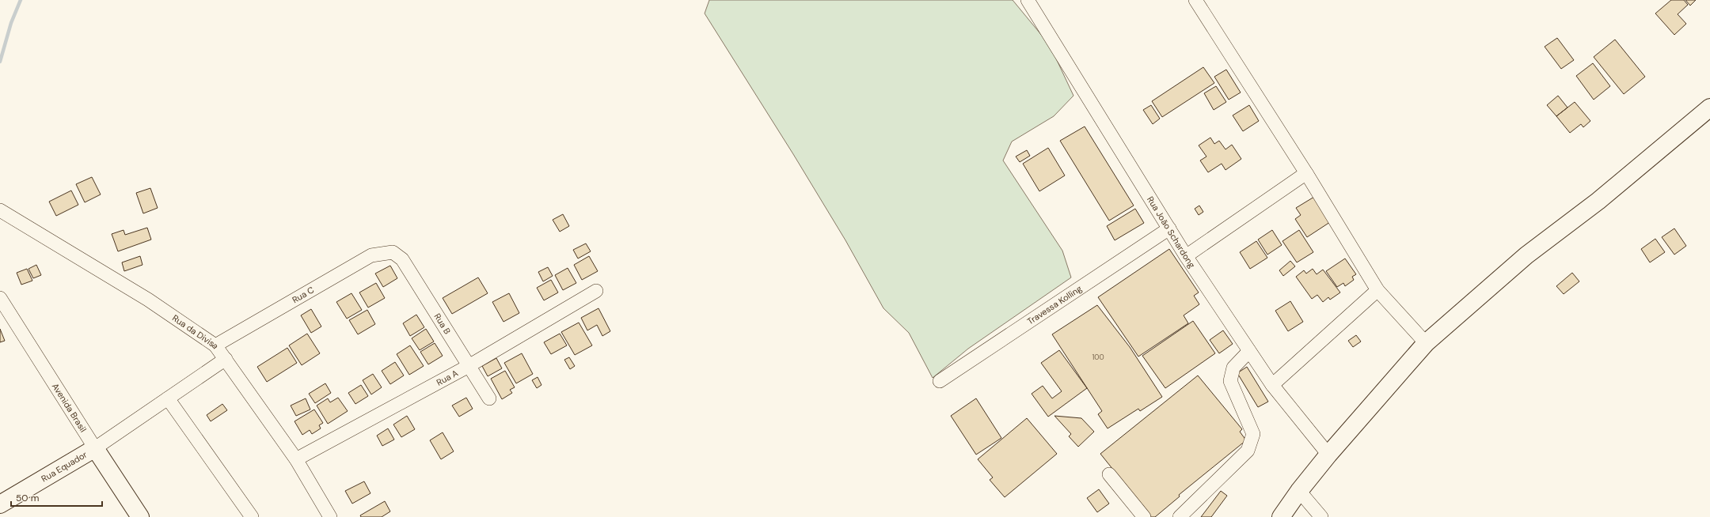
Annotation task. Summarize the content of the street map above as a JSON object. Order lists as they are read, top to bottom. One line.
{"streets":{"main road":["Avenida Brasil","Rua Equador"],"street":["Rua João Schardong","Rua C","Travessa Kolling","Rua B","Rua da Divisa","Rua A"]},"crossings":[["Rua João Schardong","Travessa Kolling"],["Rua C","Rua B"],["Rua C","Rua da Divisa"],["Rua B","Rua A"],["Rua da Divisa","Rua A"],["Avenida Brasil","Rua Equador"]],"house_numbers":["100"],"scale_bar":"50 m"}
